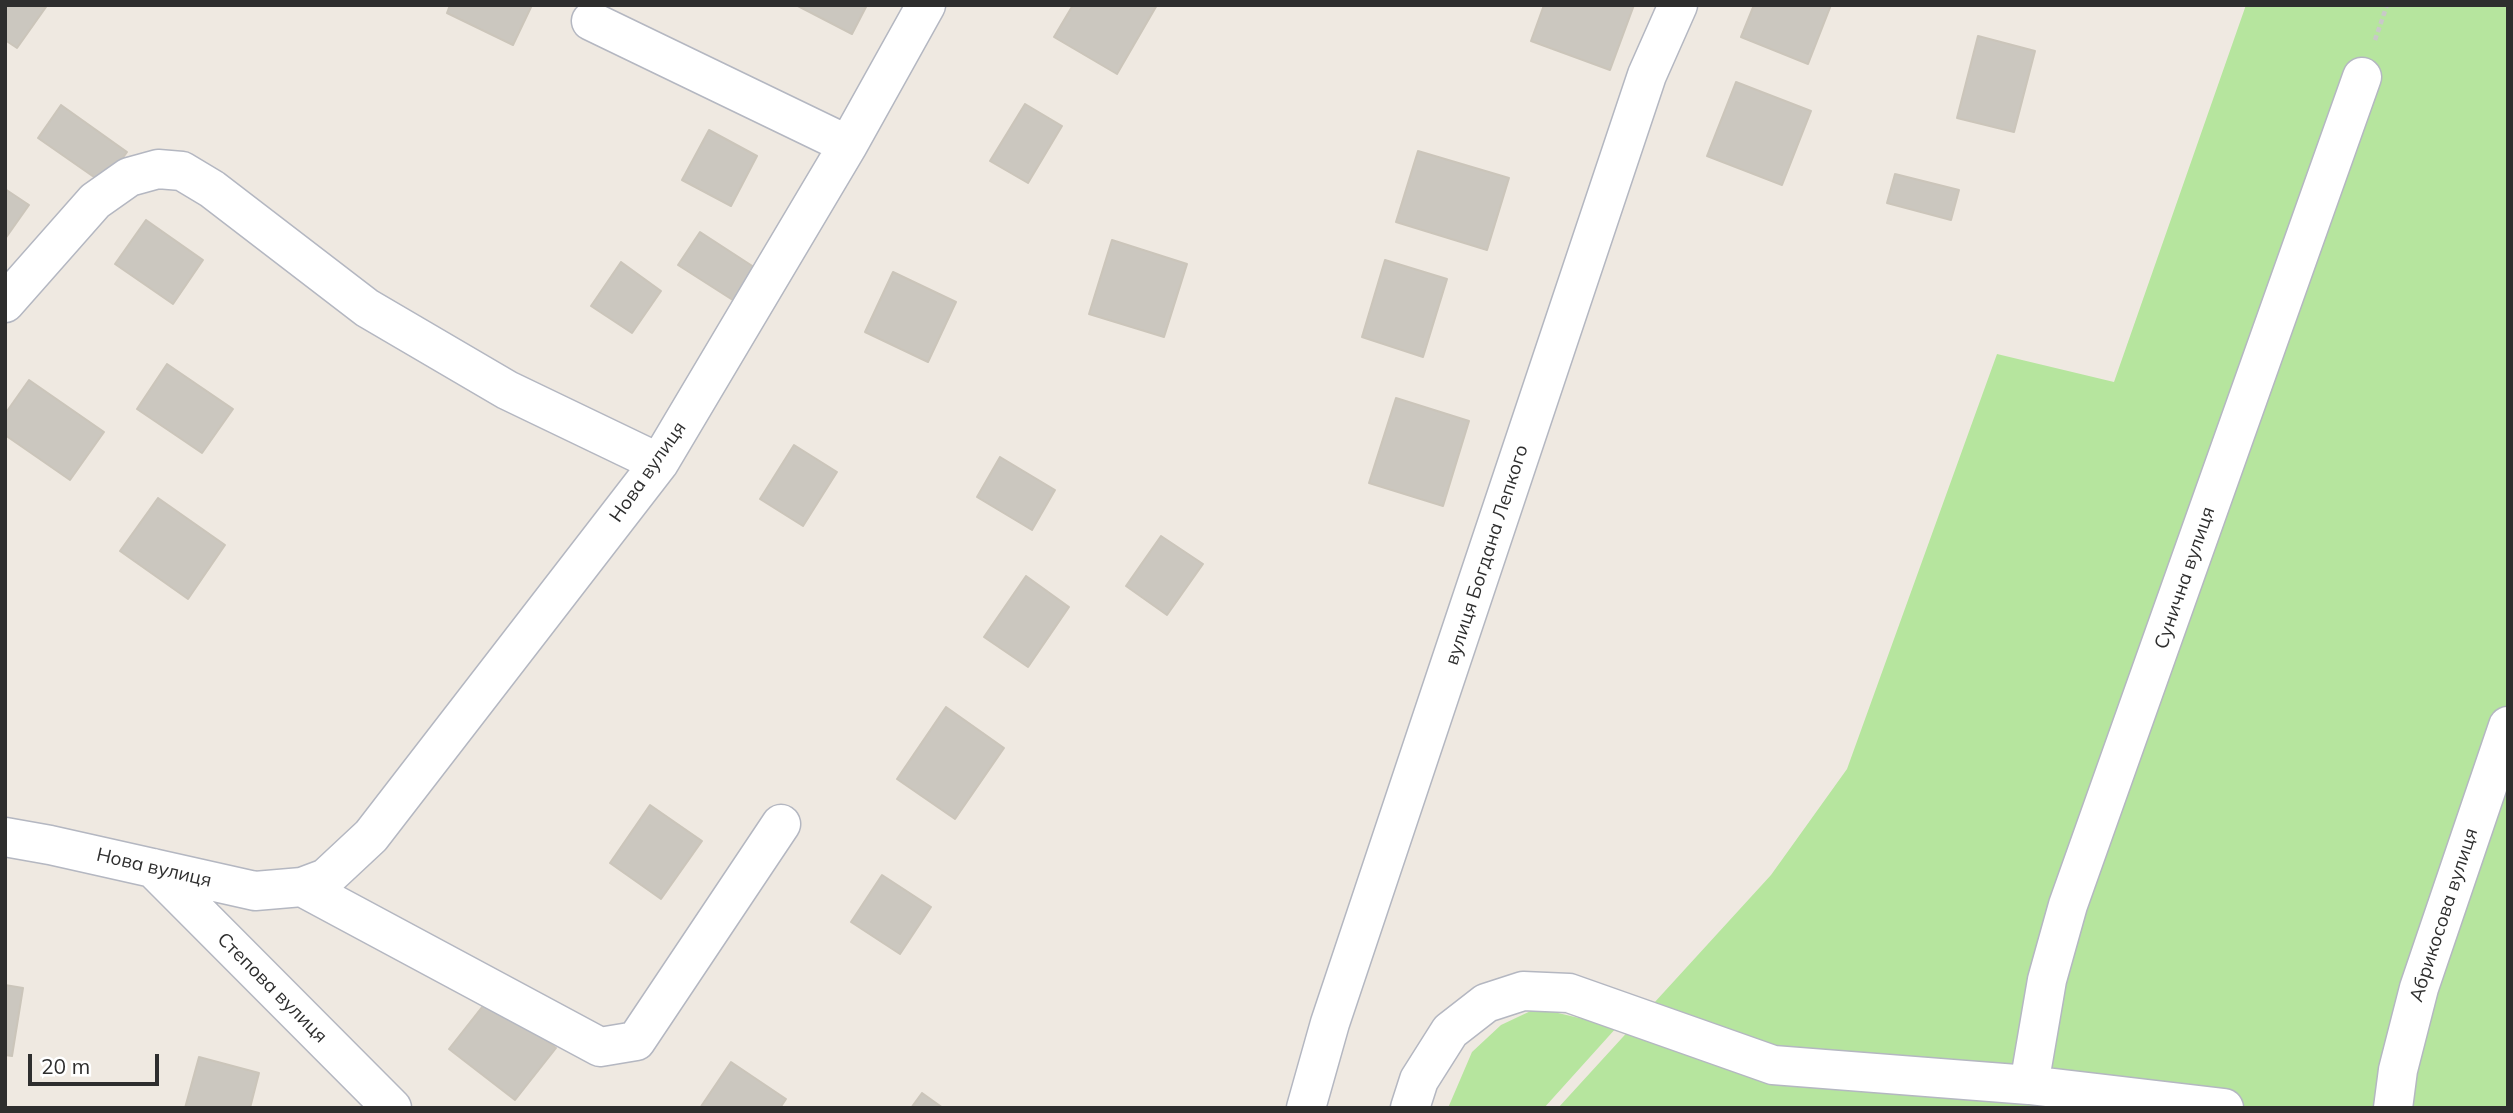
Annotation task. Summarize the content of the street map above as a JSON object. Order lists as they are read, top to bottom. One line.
{"streets":{"street":["Нова вулиця","вулиця Богдана Лепкого","Сунична вулиця","Абрикосова вулиця","Степова вулиця"]},"crossings":[["Нова вулиця","Степова вулиця"]],"scale_bar":"20 m"}
